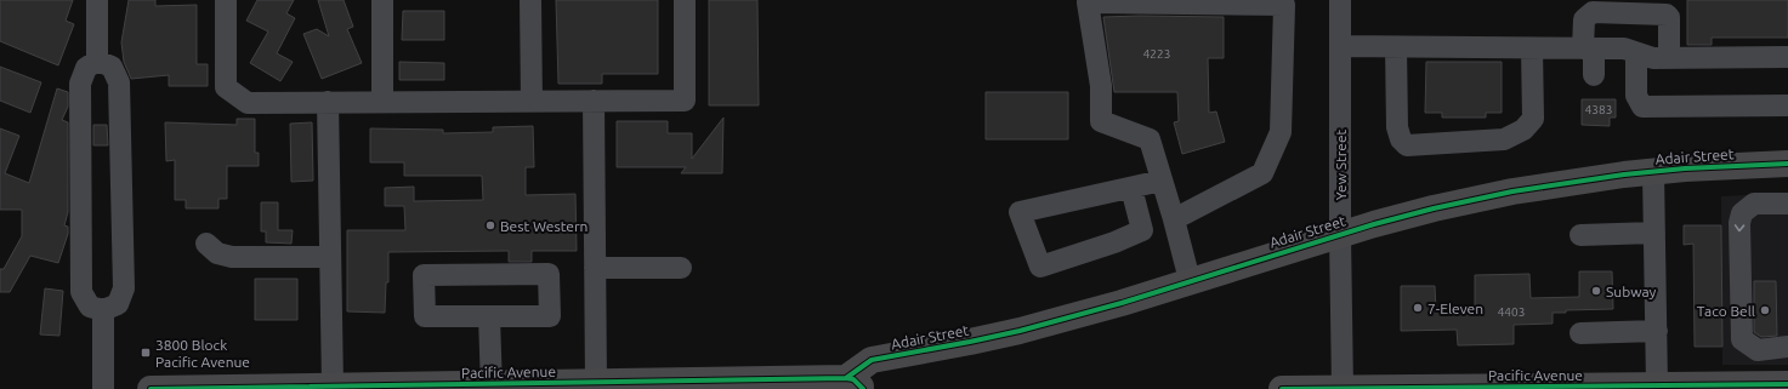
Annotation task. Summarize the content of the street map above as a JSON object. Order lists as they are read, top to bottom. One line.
{"streets":{"highway":["Adair Street","Pacific Avenue"],"street":["Yew Street"]},"crossings":[["Adair Street","Yew Street"],["Adair Street","Pacific Avenue"],["Yew Street","Pacific Avenue"]],"places":{"other":["Best Western","Subway","7-Eleven","Taco Bell"],"transit":["3800 Block Pacific Avenue"]},"house_numbers":["4223","4383","4403"]}
